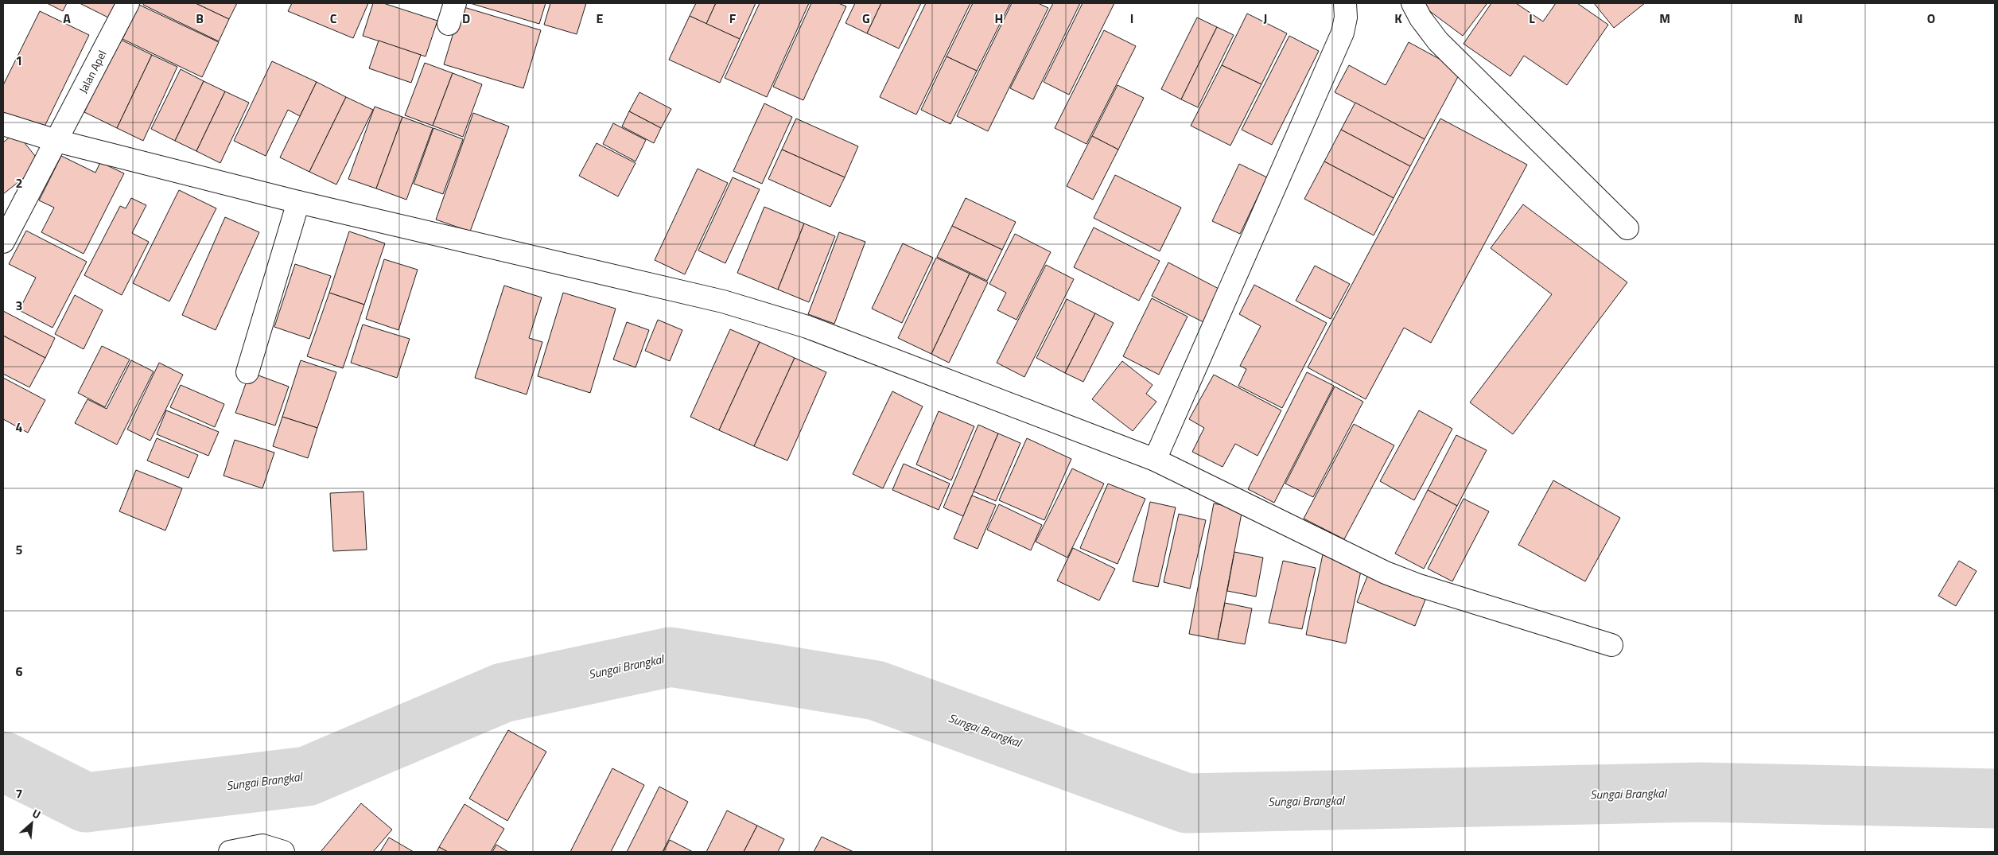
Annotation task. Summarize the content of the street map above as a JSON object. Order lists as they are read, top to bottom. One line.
{"streets":{"street":["Jalan Apel"]},"water":["Sungai Brangkal"],"north":"top right","grid":{"columns":["A","B","C","D","E","F","G","H","I","J","K","L","M","N","O"],"rows":["1","2","3","4","5","6","7"]}}
